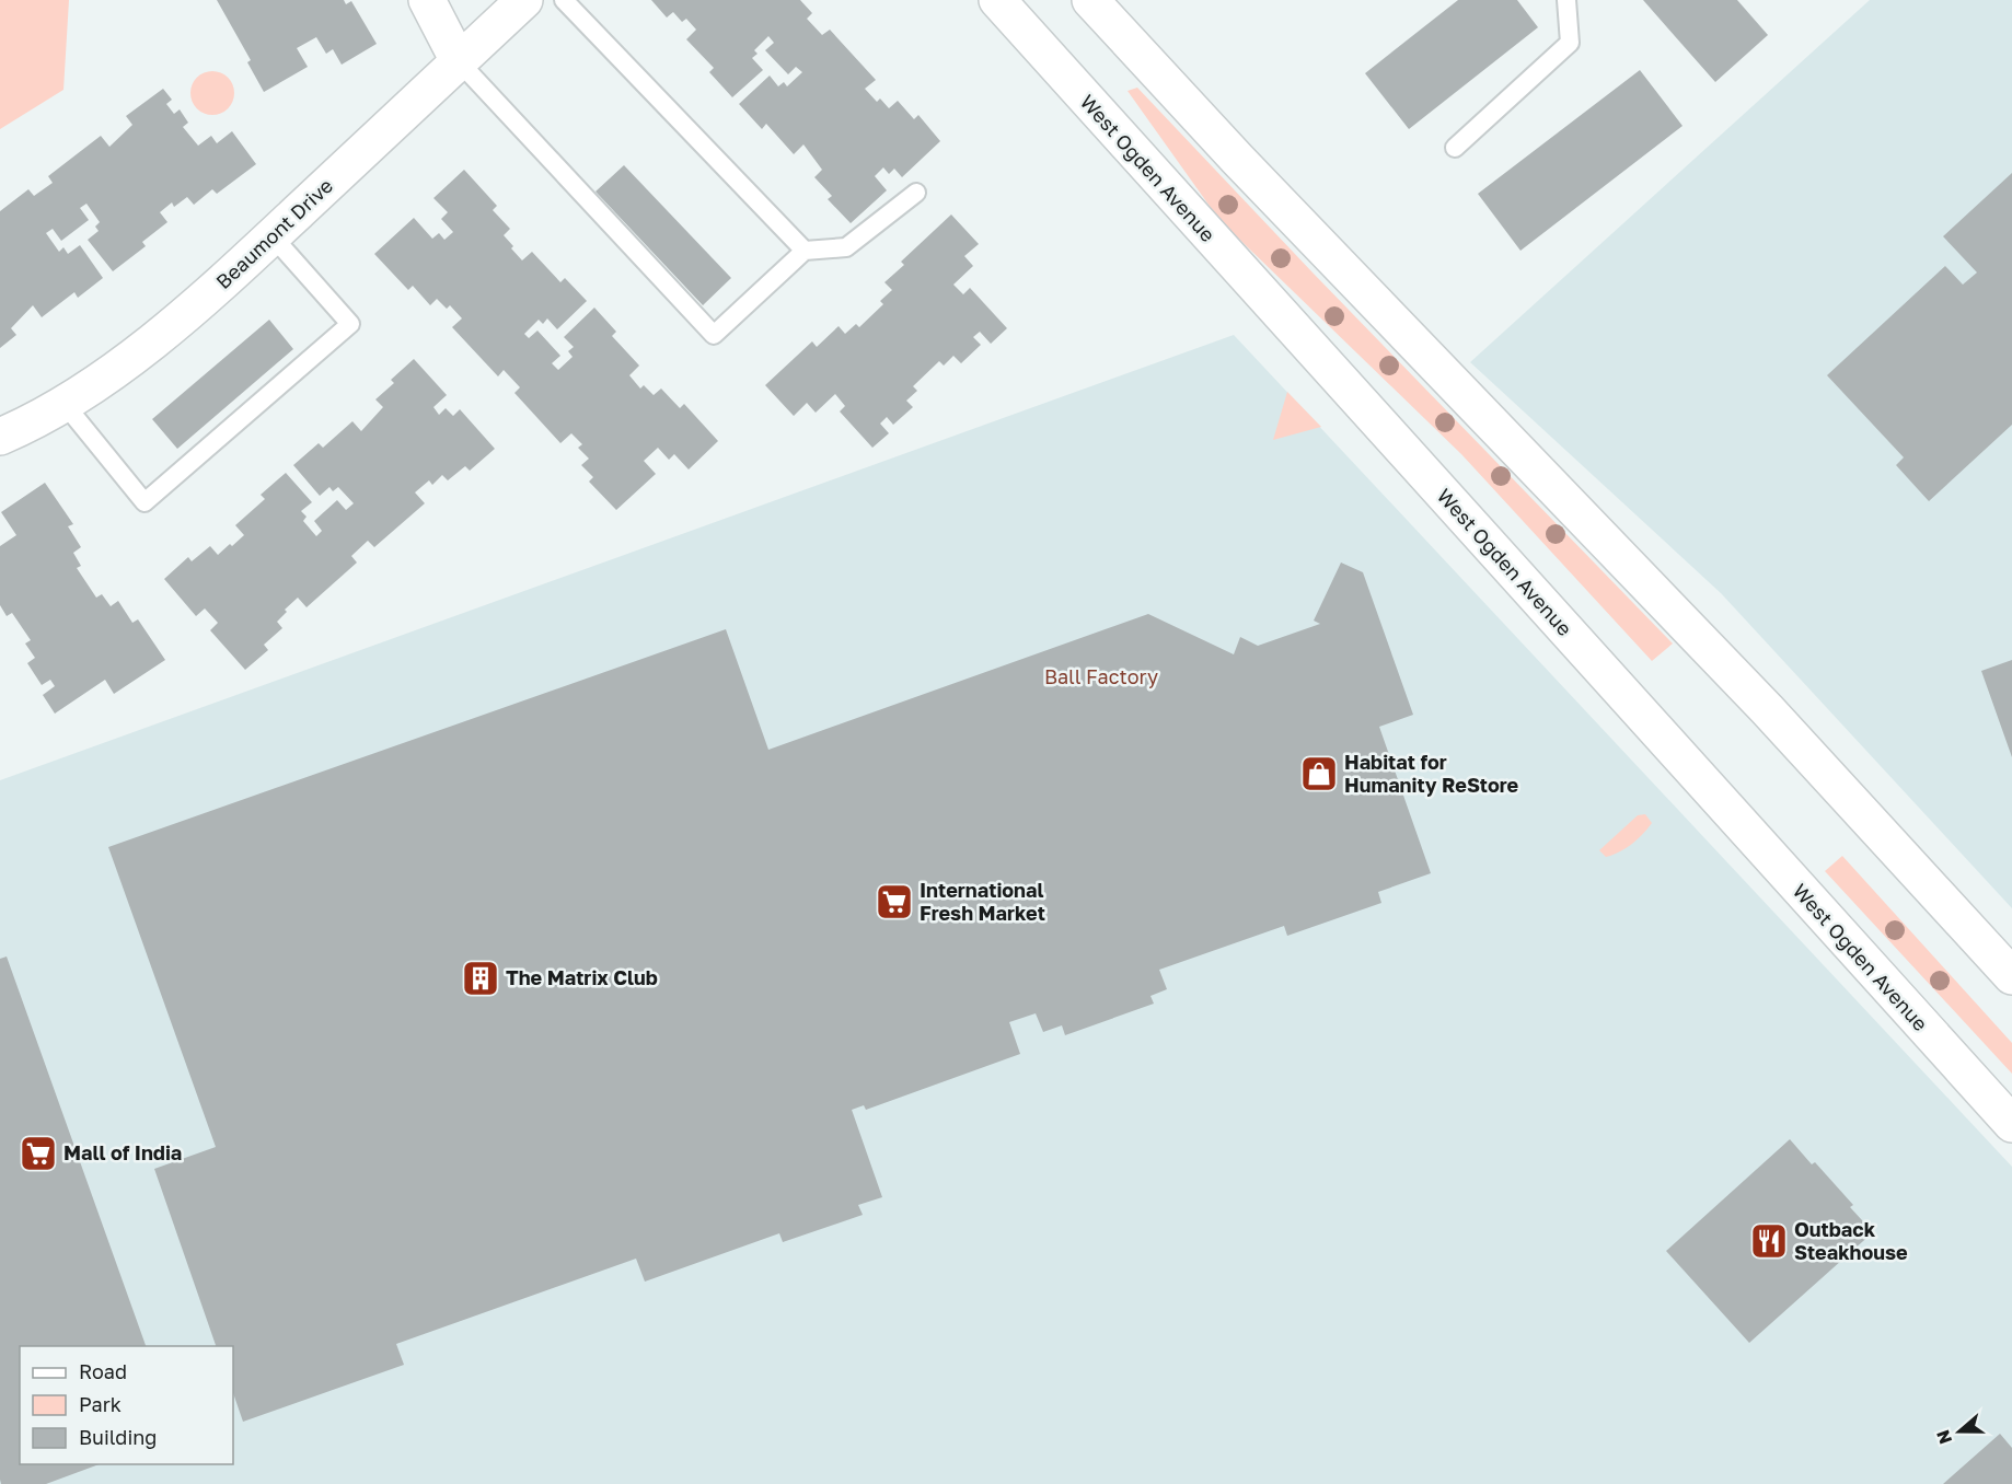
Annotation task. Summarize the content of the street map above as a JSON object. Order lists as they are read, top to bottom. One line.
{"streets":{"main road":["West Ogden Avenue","Beaumont Drive"]},"parks":["Ball Factory"],"places":{"shop":["Habitat for Humanity ReStore"],"supermarket":["International Fresh Market","Mall of India"],"building":["The Matrix Club"],"restaurant":["Outback Steakhouse"]},"legend":["Road","Park","Building"],"north":"left"}
